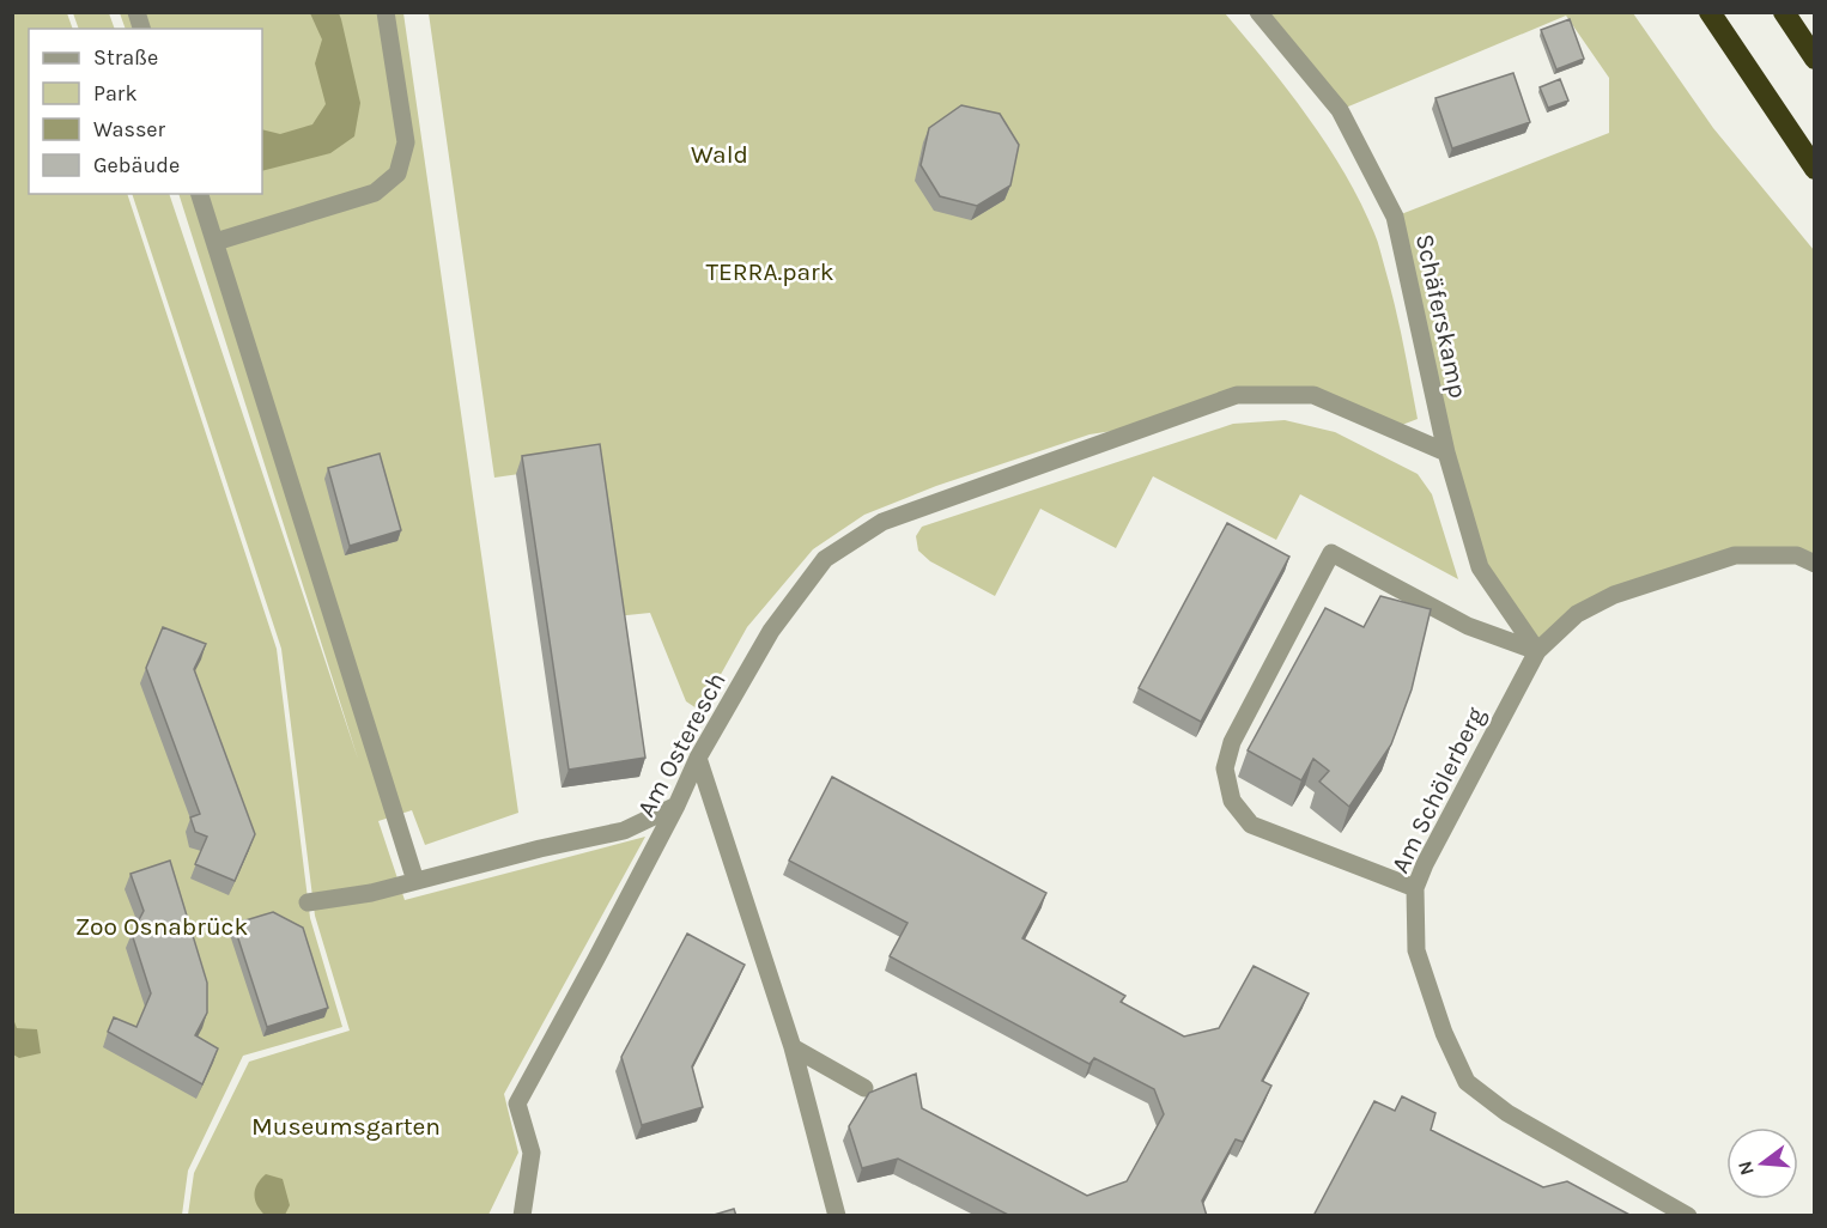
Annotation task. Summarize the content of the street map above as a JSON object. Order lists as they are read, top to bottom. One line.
{"streets":{"street":["Schäferskamp","Am Osteresch","Am Schölerberg"]},"crossings":[["Schäferskamp","Am Osteresch"],["Schäferskamp","Am Schölerberg"]],"parks":["Wald","TERRA.park","Zoo Osnabrück","Museumsgarten"],"legend":["Straße","Park","Wasser","Gebäude"],"north":"left"}
